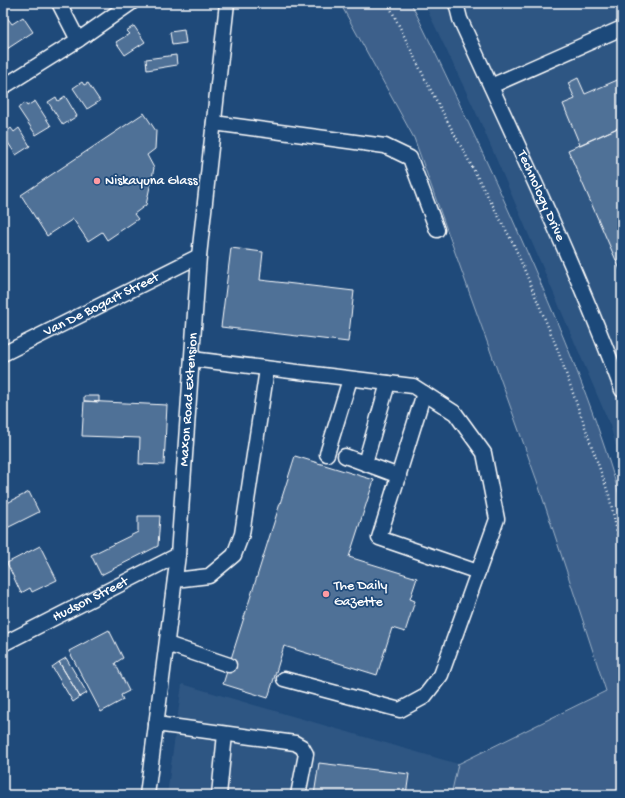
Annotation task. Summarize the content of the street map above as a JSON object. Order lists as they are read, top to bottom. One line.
{"streets":{"street":["Technology Drive","Van De Bogart Street","Maxon Road Extension","Hudson Street"]},"crossings":[["Van De Bogart Street","Maxon Road Extension"],["Maxon Road Extension","Hudson Street"]],"places":["Niskayuna Glass","The Daily Gazette"]}
